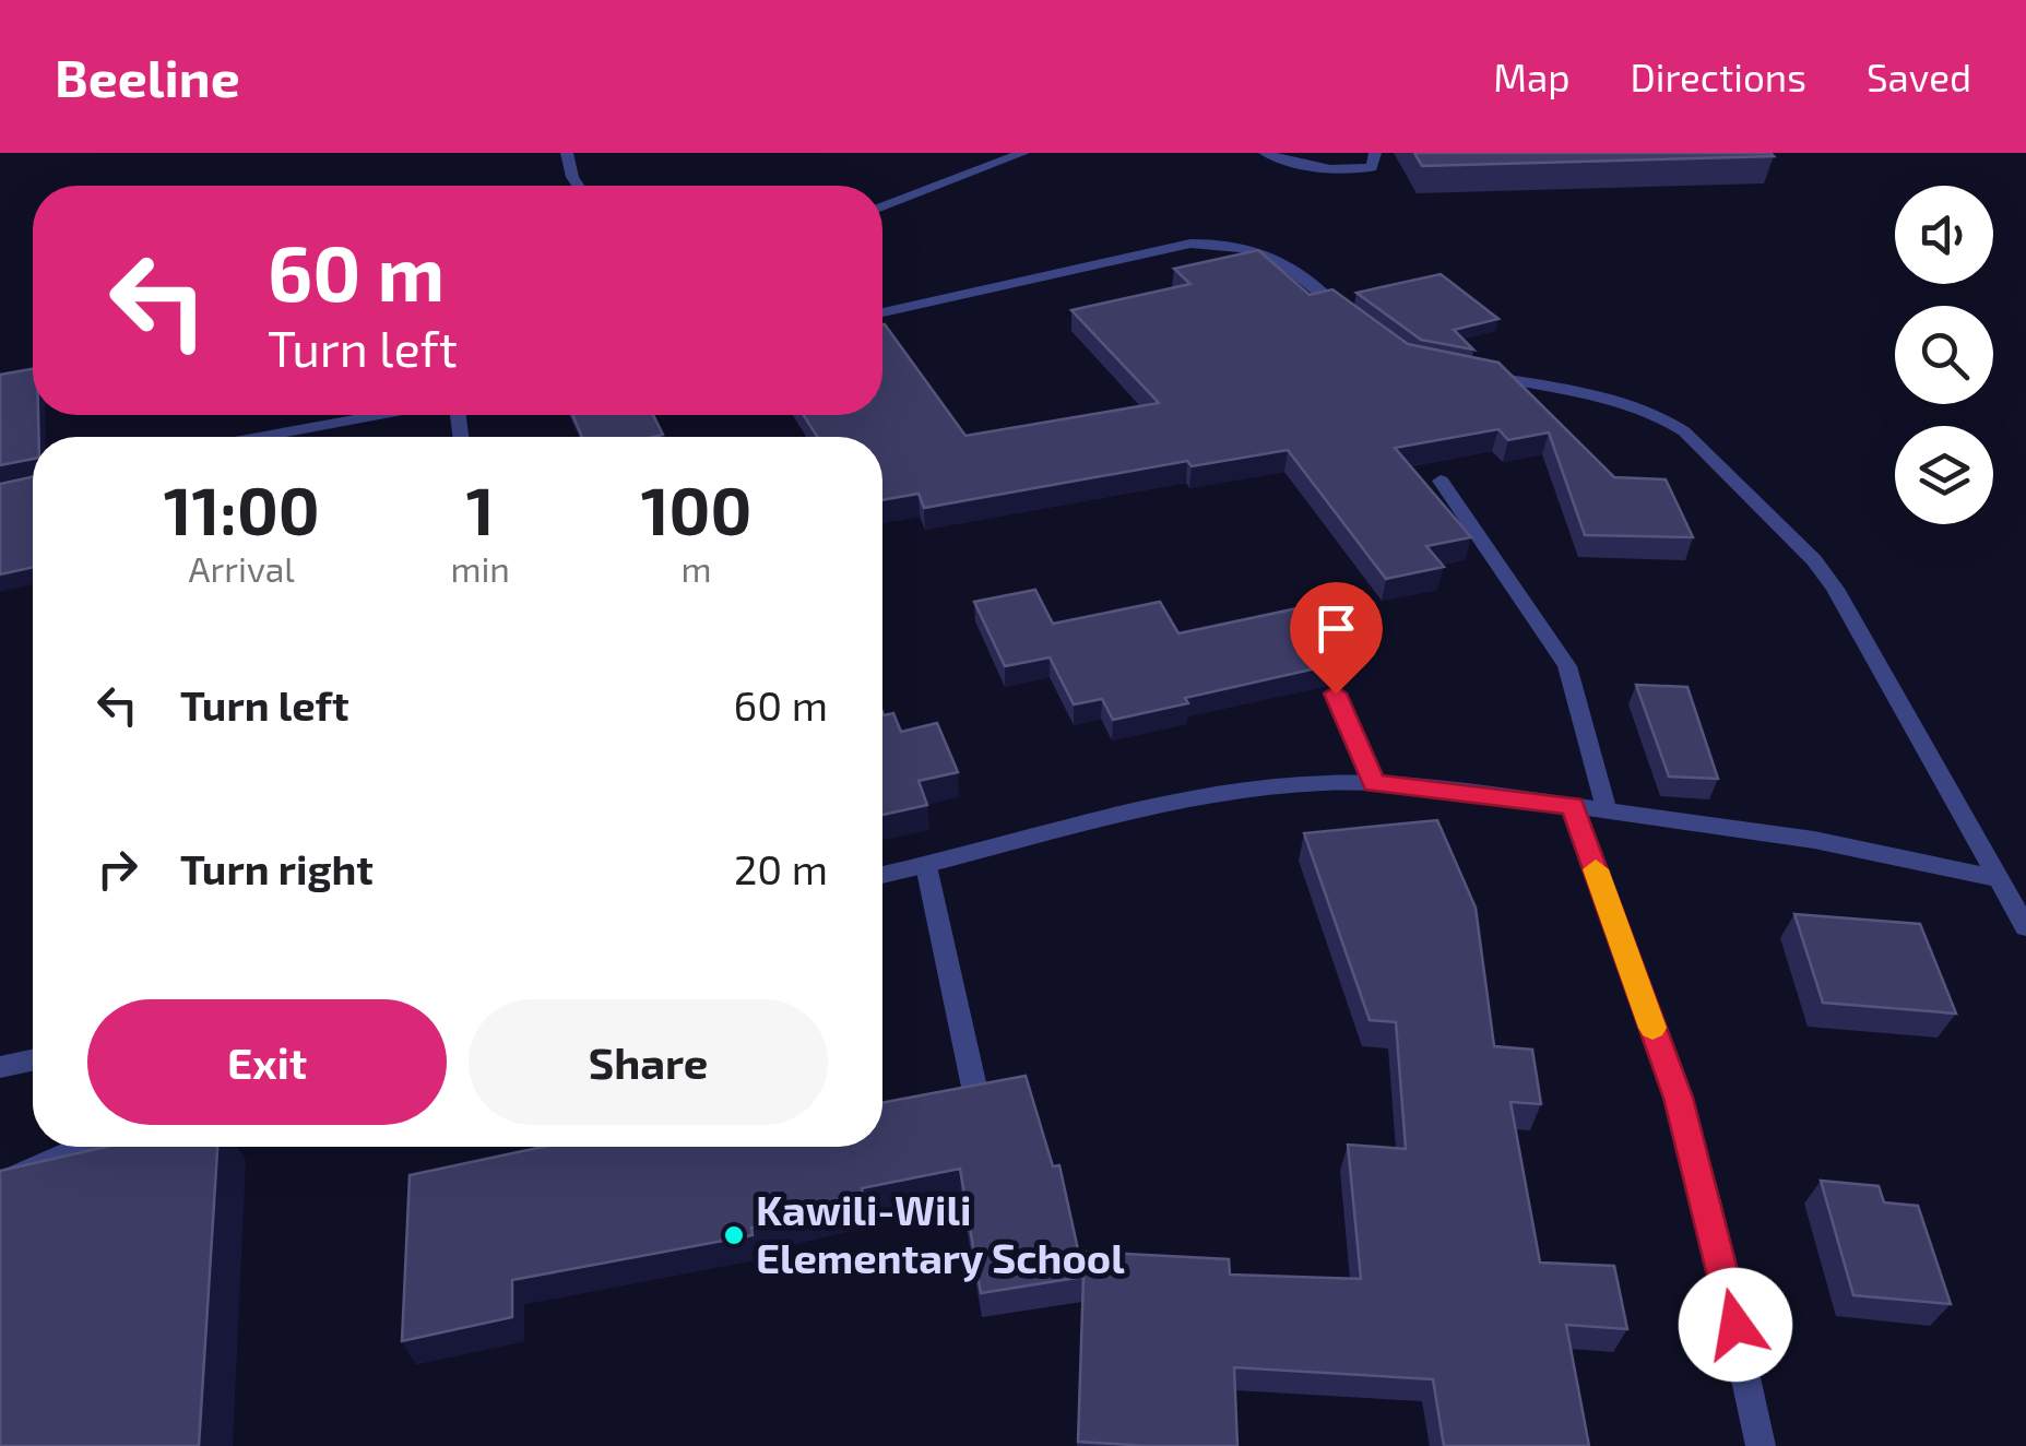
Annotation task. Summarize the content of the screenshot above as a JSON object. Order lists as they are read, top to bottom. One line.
{"places":["Kawili-Wili Elementary School"],"page":{"header":"Beeline","nav":["Map","Directions","Saved"],"turn":["60 m","Turn left"],"eta":["11:00","Arrival","1","min","100","m"],"list":[{"name":"Turn left","value":"60 m"},{"name":"Turn right","value":"20 m"}],"buttons":["Exit","Share"]}}
